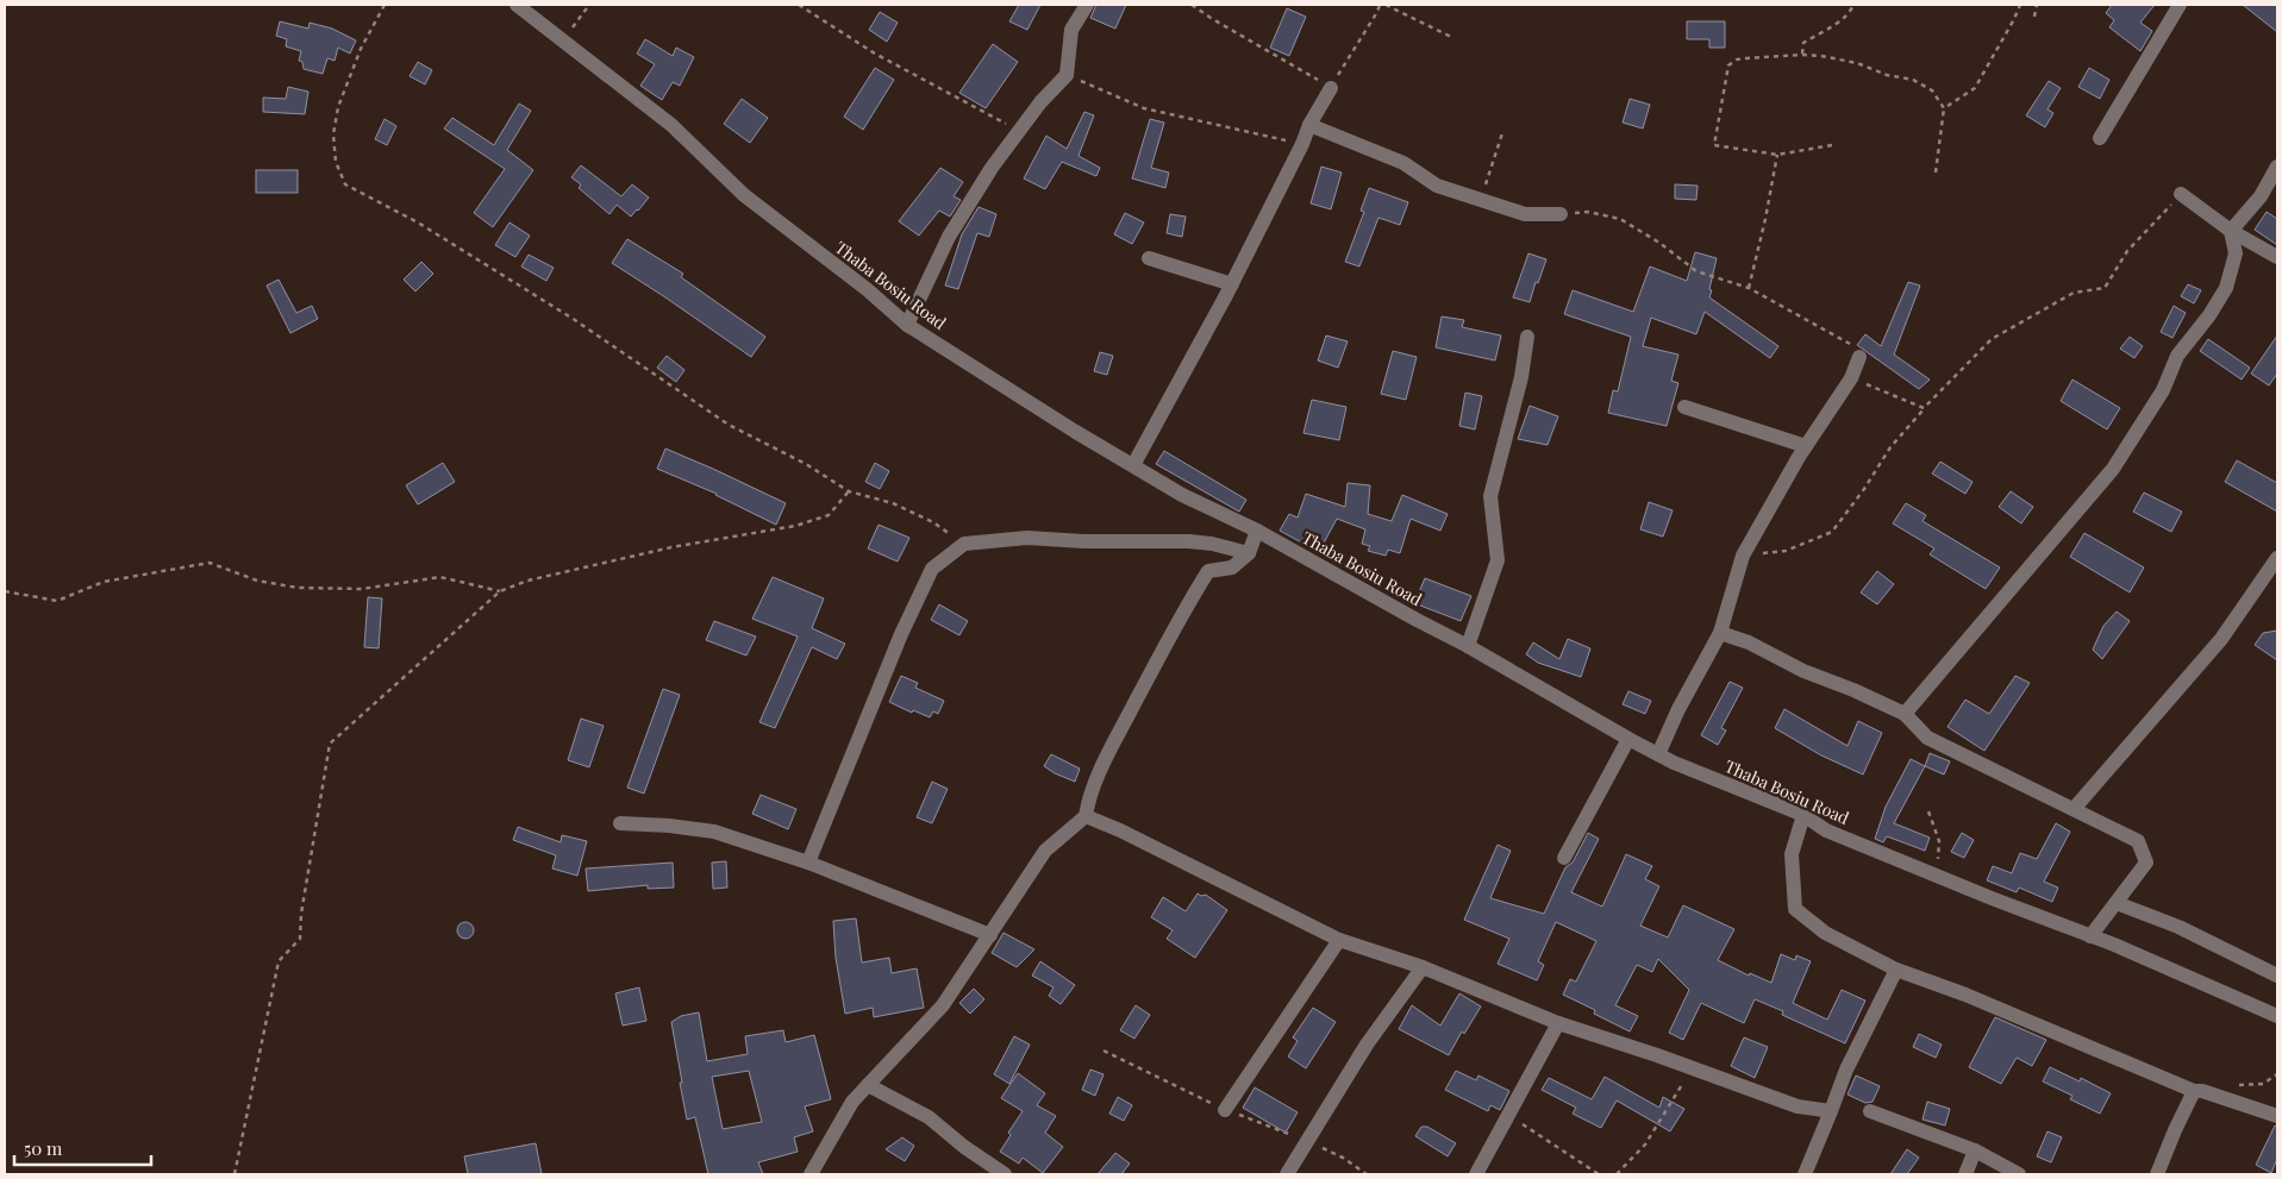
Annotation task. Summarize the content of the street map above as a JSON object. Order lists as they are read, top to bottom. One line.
{"streets":{"street":["Thaba Bosiu Road"]},"scale_bar":"50 m"}
